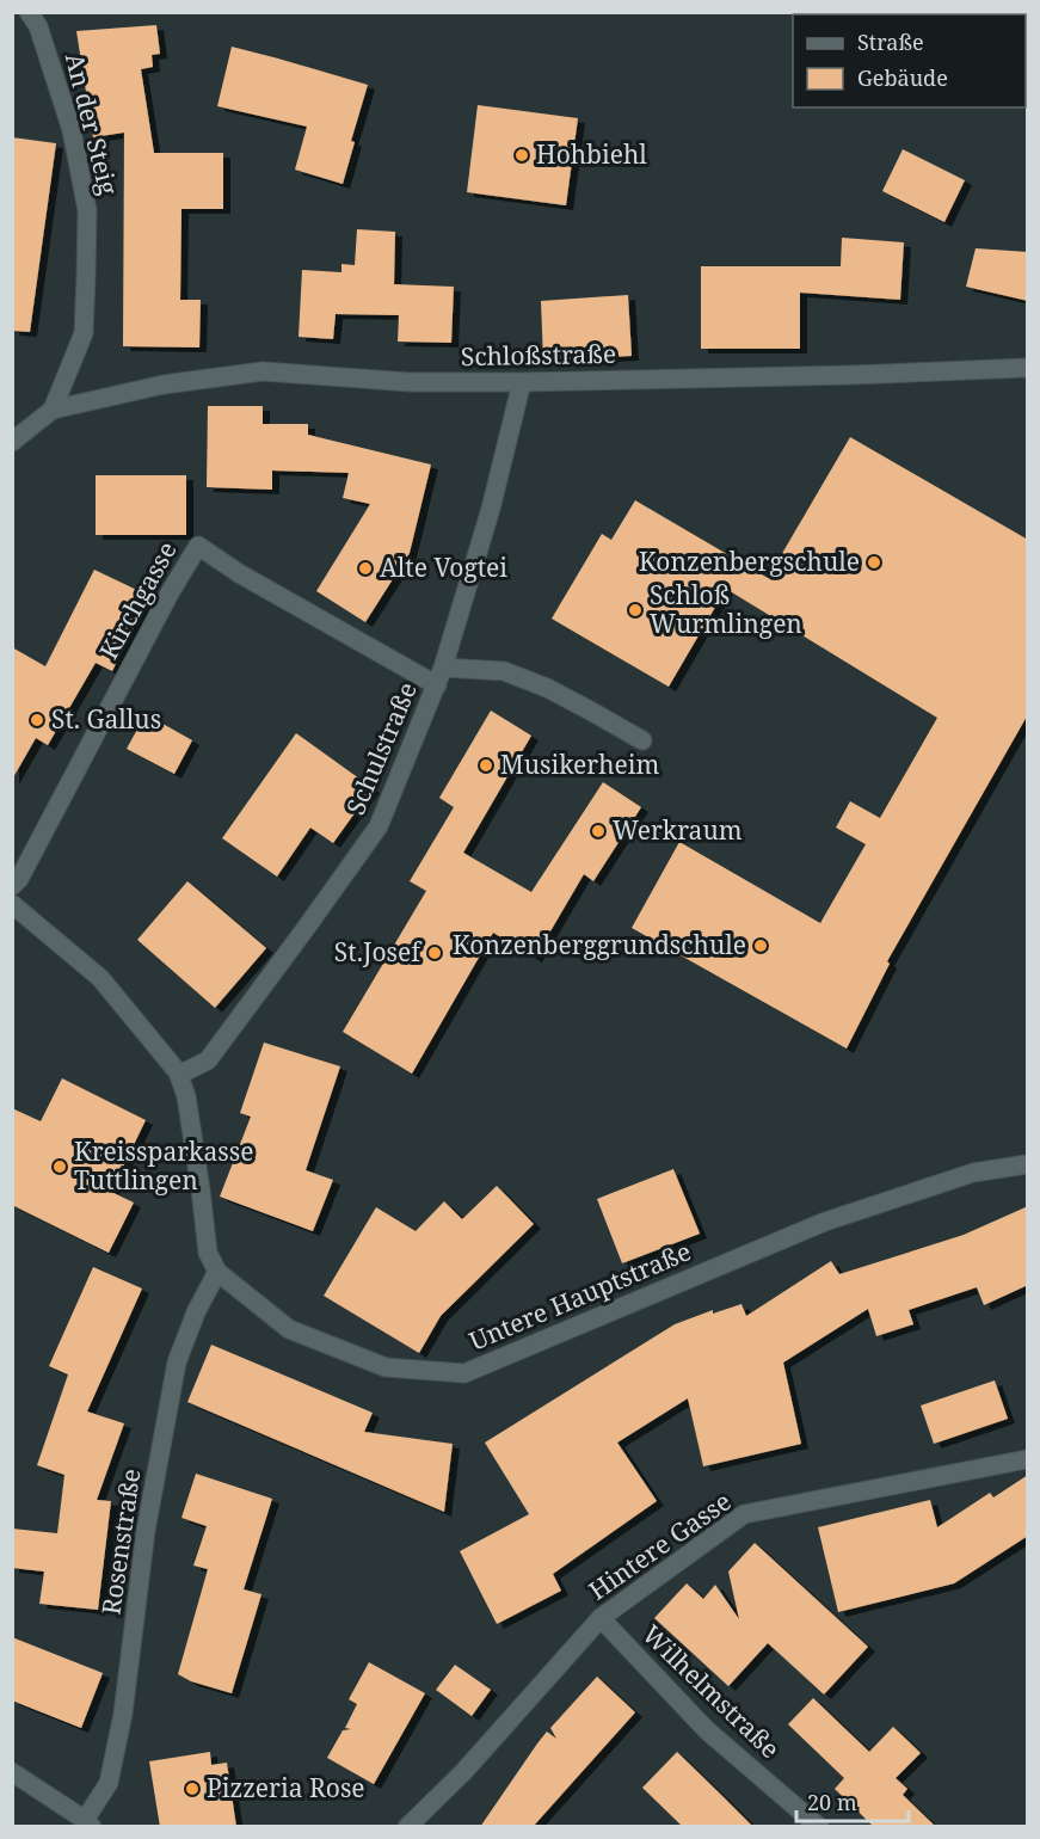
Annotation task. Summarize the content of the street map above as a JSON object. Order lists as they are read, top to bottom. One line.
{"streets":{"street":["An der Steig","Schloßstraße","Kirchgasse","Schulstraße","Untere Hauptstraße","Rosenstraße","Hintere Gasse","Wilhelmstraße"]},"crossings":[["An der Steig","Schloßstraße"],["Schloßstraße","Schulstraße"],["Kirchgasse","Schulstraße"],["Untere Hauptstraße","Rosenstraße"],["Hintere Gasse","Wilhelmstraße"]],"places":["Hohbiehl","Konzenbergschule","Alte Vogtei","Schloß Wurmlingen","St. Gallus","Musikerheim","Werkraum","Konzenberggrundschule","St.Josef","Kreissparkasse Tuttlingen","Pizzeria Rose"],"legend":["Straße","Gebäude"],"scale_bar":"20 m"}
